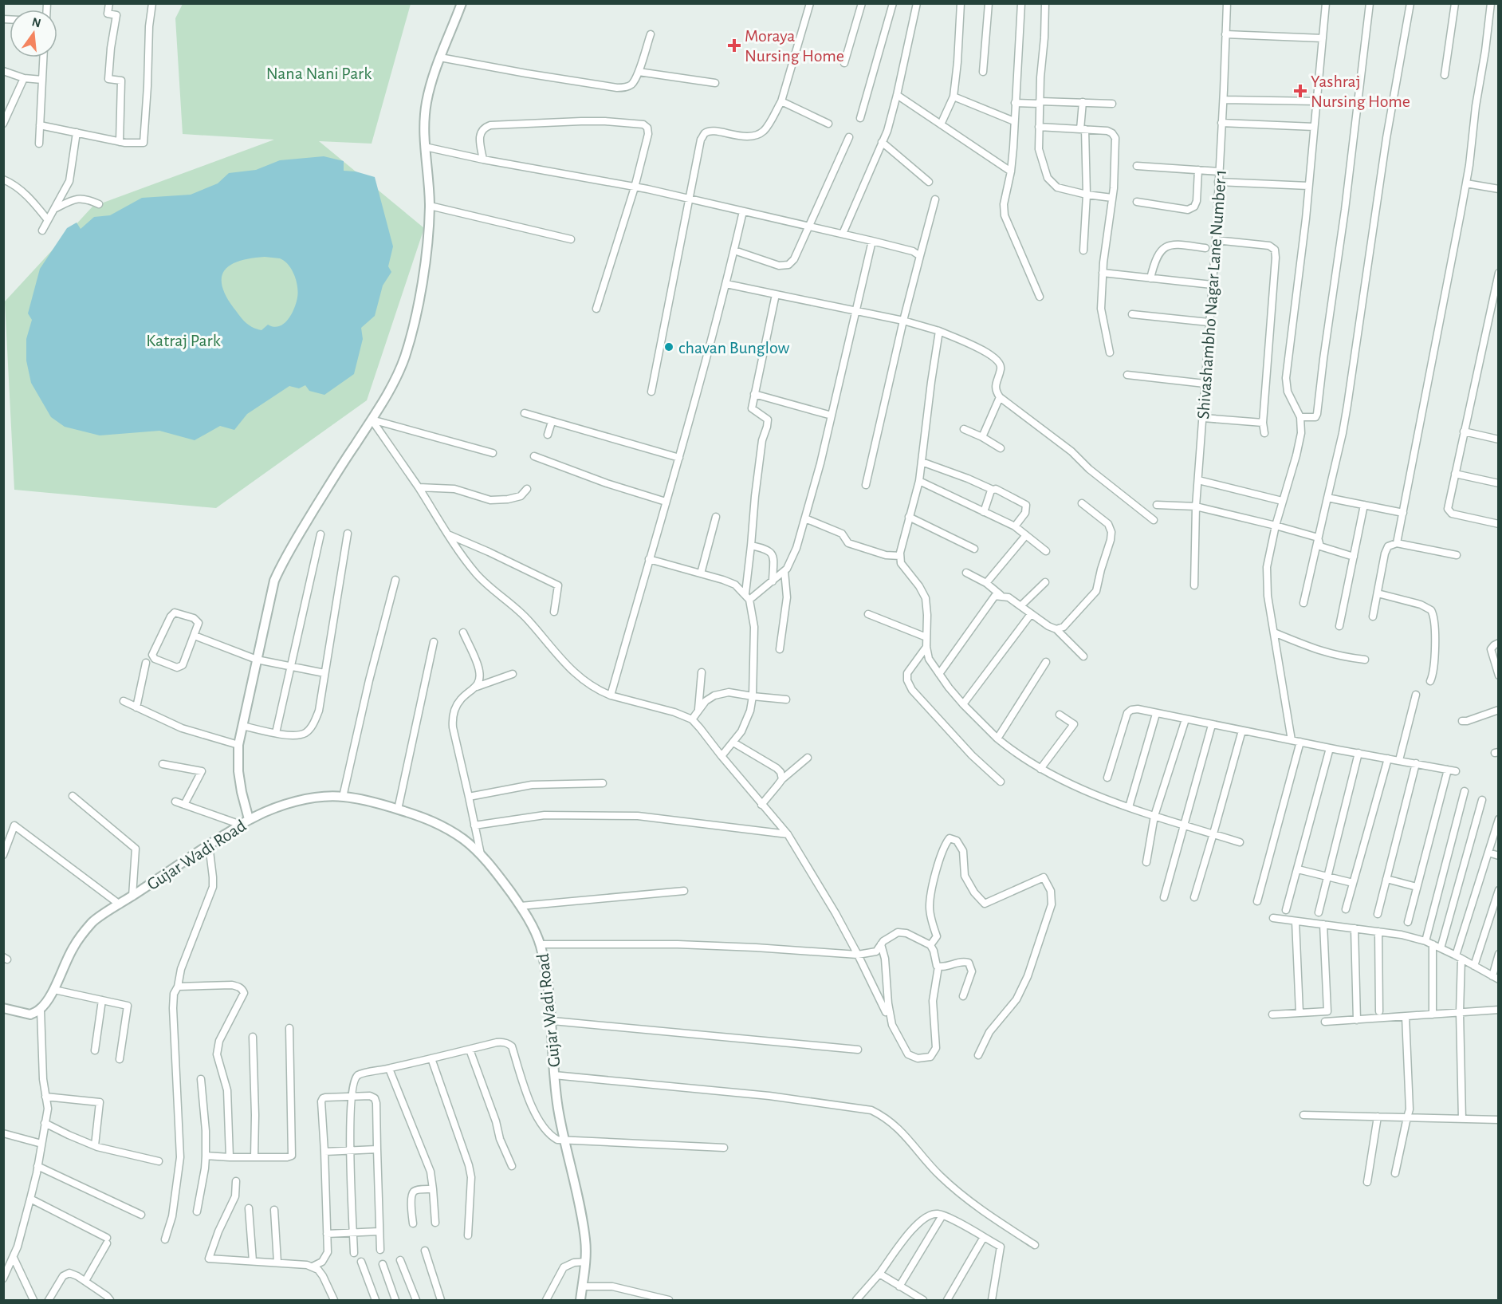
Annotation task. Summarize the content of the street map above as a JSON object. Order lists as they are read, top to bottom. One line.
{"streets":{"street":["Shivashambho Nagar Lane Number 1","Gujar Wadi Road"]},"parks":["Nana Nani Park","Katraj Park"],"places":{"health":["Moraya Nursing Home","Yashraj Nursing Home"],"other":["chavan Bunglow"]},"north":"top"}
